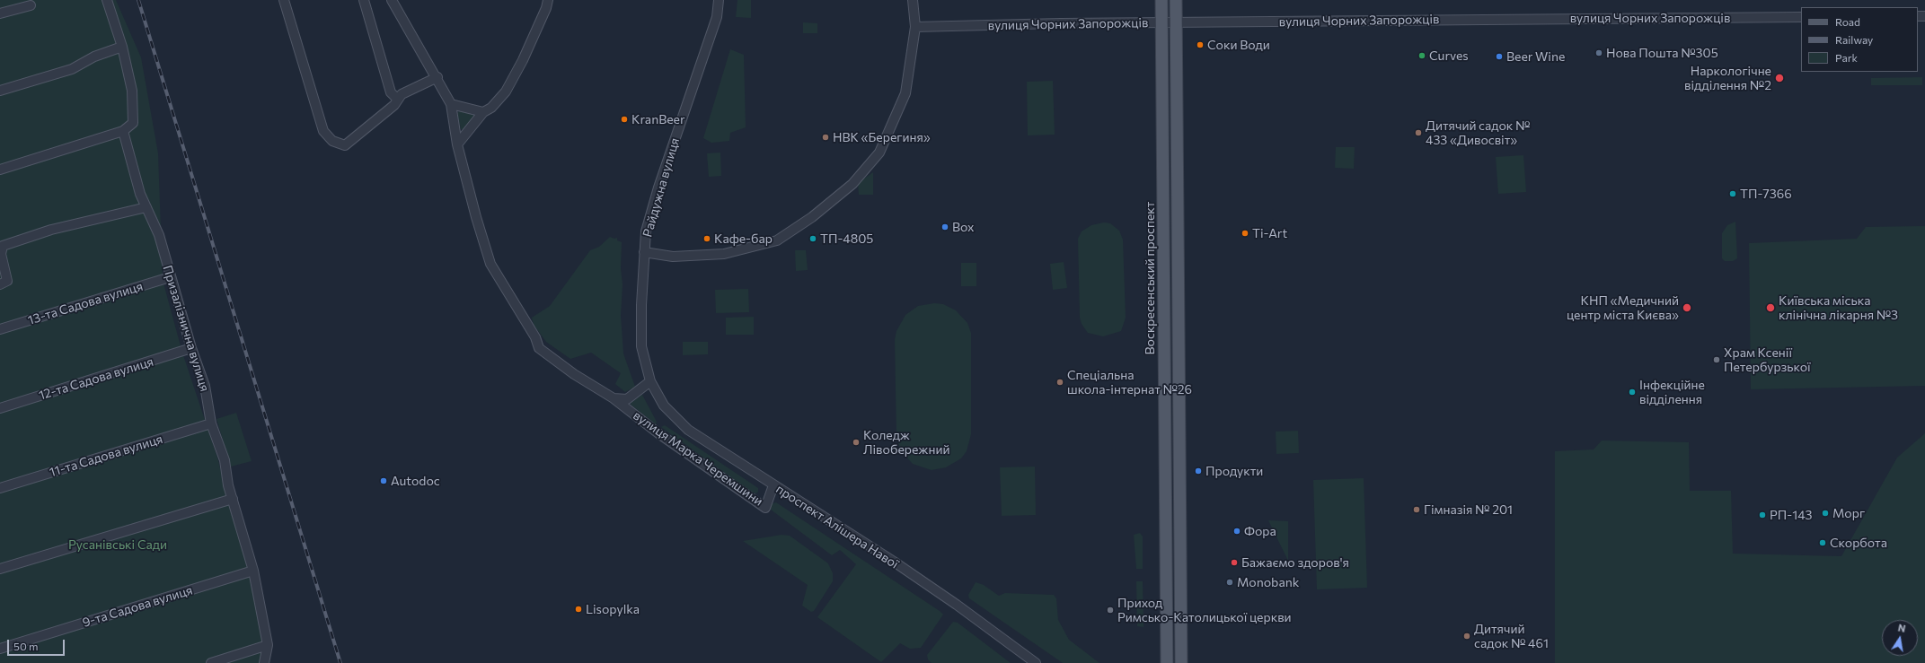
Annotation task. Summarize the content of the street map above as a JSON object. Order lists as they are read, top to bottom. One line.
{"streets":{"main road":["Воскресенський проспект"],"street":["вулиця Чорних Запорожців","Райдужна вулиця","13-та Садова вулиця","Призалізнична вулиця","12-та Садова вулиця","11-та Садова вулиця","вулиця Марка Черемшини","проспект Алішера Навої","9-та Садова вулиця"]},"crossings":[["вулиця Чорних Запорожців","Воскресенський проспект"],["Райдужна вулиця","вулиця Марка Черемшини"],["Райдужна вулиця","проспект Алішера Навої"],["13-та Садова вулиця","Призалізнична вулиця"],["Призалізнична вулиця","12-та Садова вулиця"],["Призалізнична вулиця","11-та Садова вулиця"],["Призалізнична вулиця","9-та Садова вулиця"],["вулиця Марка Черемшини","проспект Алішера Навої"]],"parks":["Русанівські Сади"],"places":["Соки Води","Нова Пошта №305","Curves","Beer Wine","Наркологічне відділення №2","KranBeer","Дитячий садок № 433 «Дивосвіт»","НВК «Берегиня»","ТП-7366","Box","Ti-Art","Кафе-бар","ТП-4805","КНП «Медичний центр міста Києва»","Київська міська клінічна лікарня №3","Храм Ксенії Петербурзької","Спеціальна школа-інтернат №26","Інфекційне відділення","Коледж Лівобережний","Продукти","Autodoc","Гімназія № 201","Морг","РП-143","Фора","Скорбота","Бажаємо здоров'я","Monobank","Lisopylka","Приход Римсько-Католицької церкви","Дитячий садок № 461"],"legend":["Road","Railway","Park"],"scale_bar":"50 m","north":"top"}
